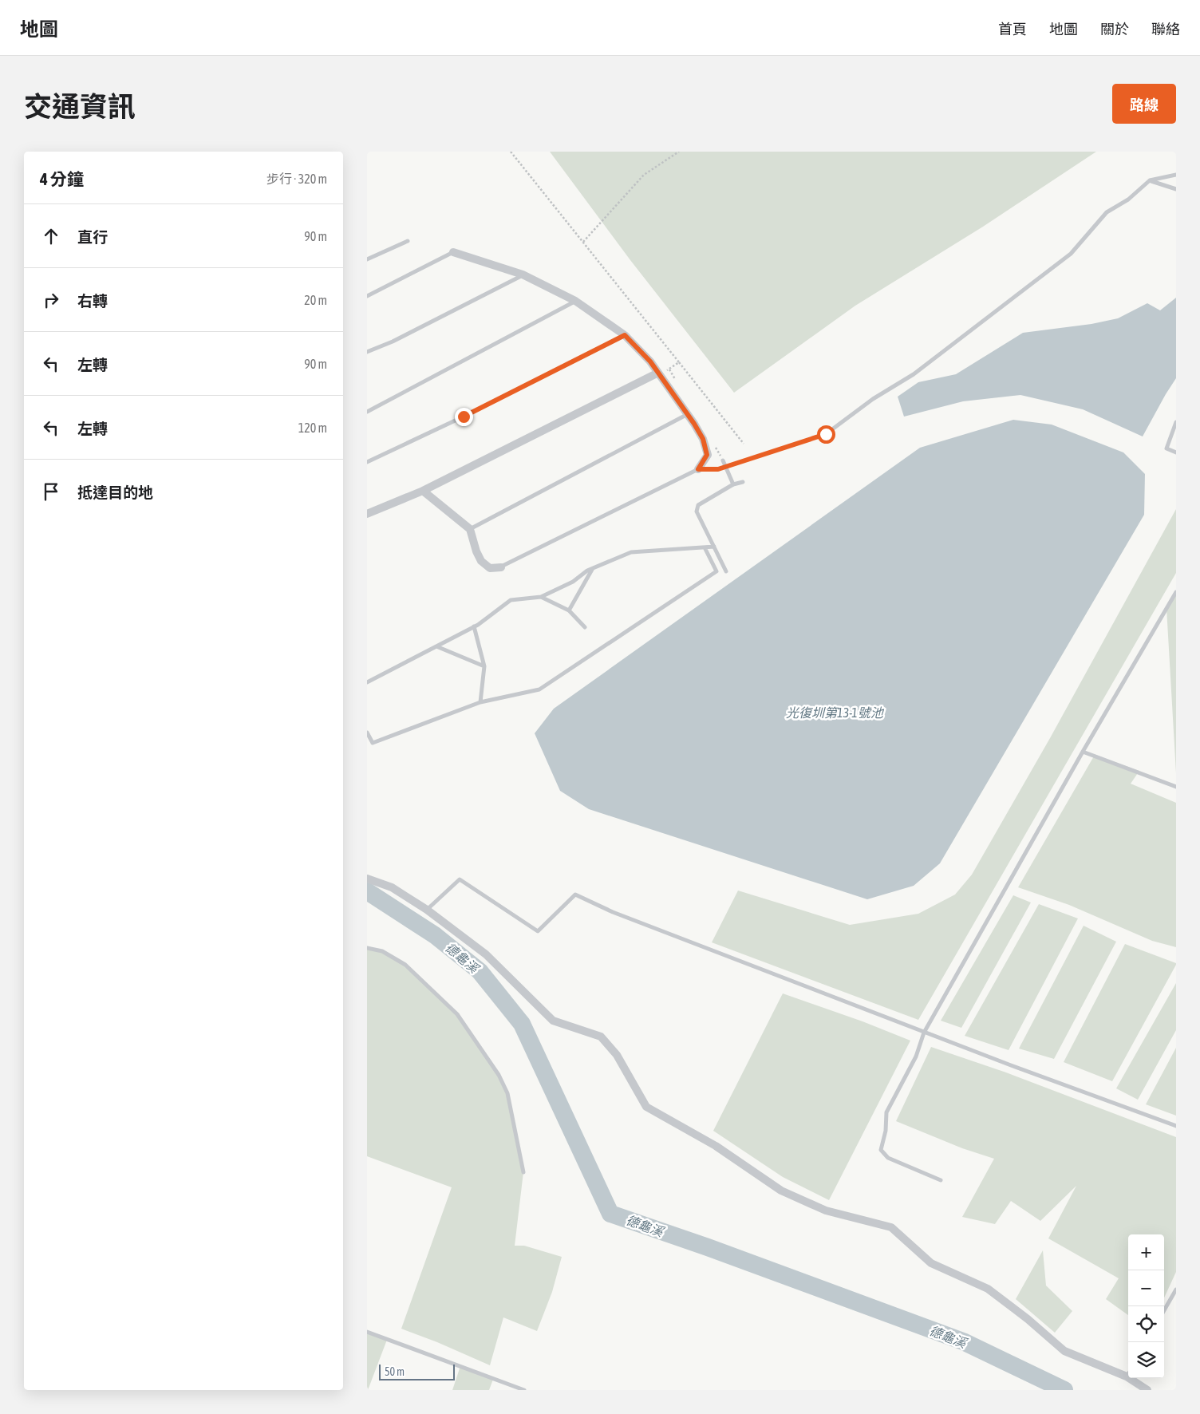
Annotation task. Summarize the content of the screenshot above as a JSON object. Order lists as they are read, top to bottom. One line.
{"water":["光復圳第13-1號池","德龜溪"],"scale_bar":"50 m","page":{"header":"地圖","nav":["首頁","地圖","關於","聯絡"],"title":"交通資訊","buttons":"路線","heading":["4 分鐘","步行 · 320 m"],"list":[["直行","90 m"],["右轉","20 m"],["左轉","90 m"],["左轉","120 m"],"抵達目的地"],"map_buttons":["+","−"],"scale":"50 m"}}
